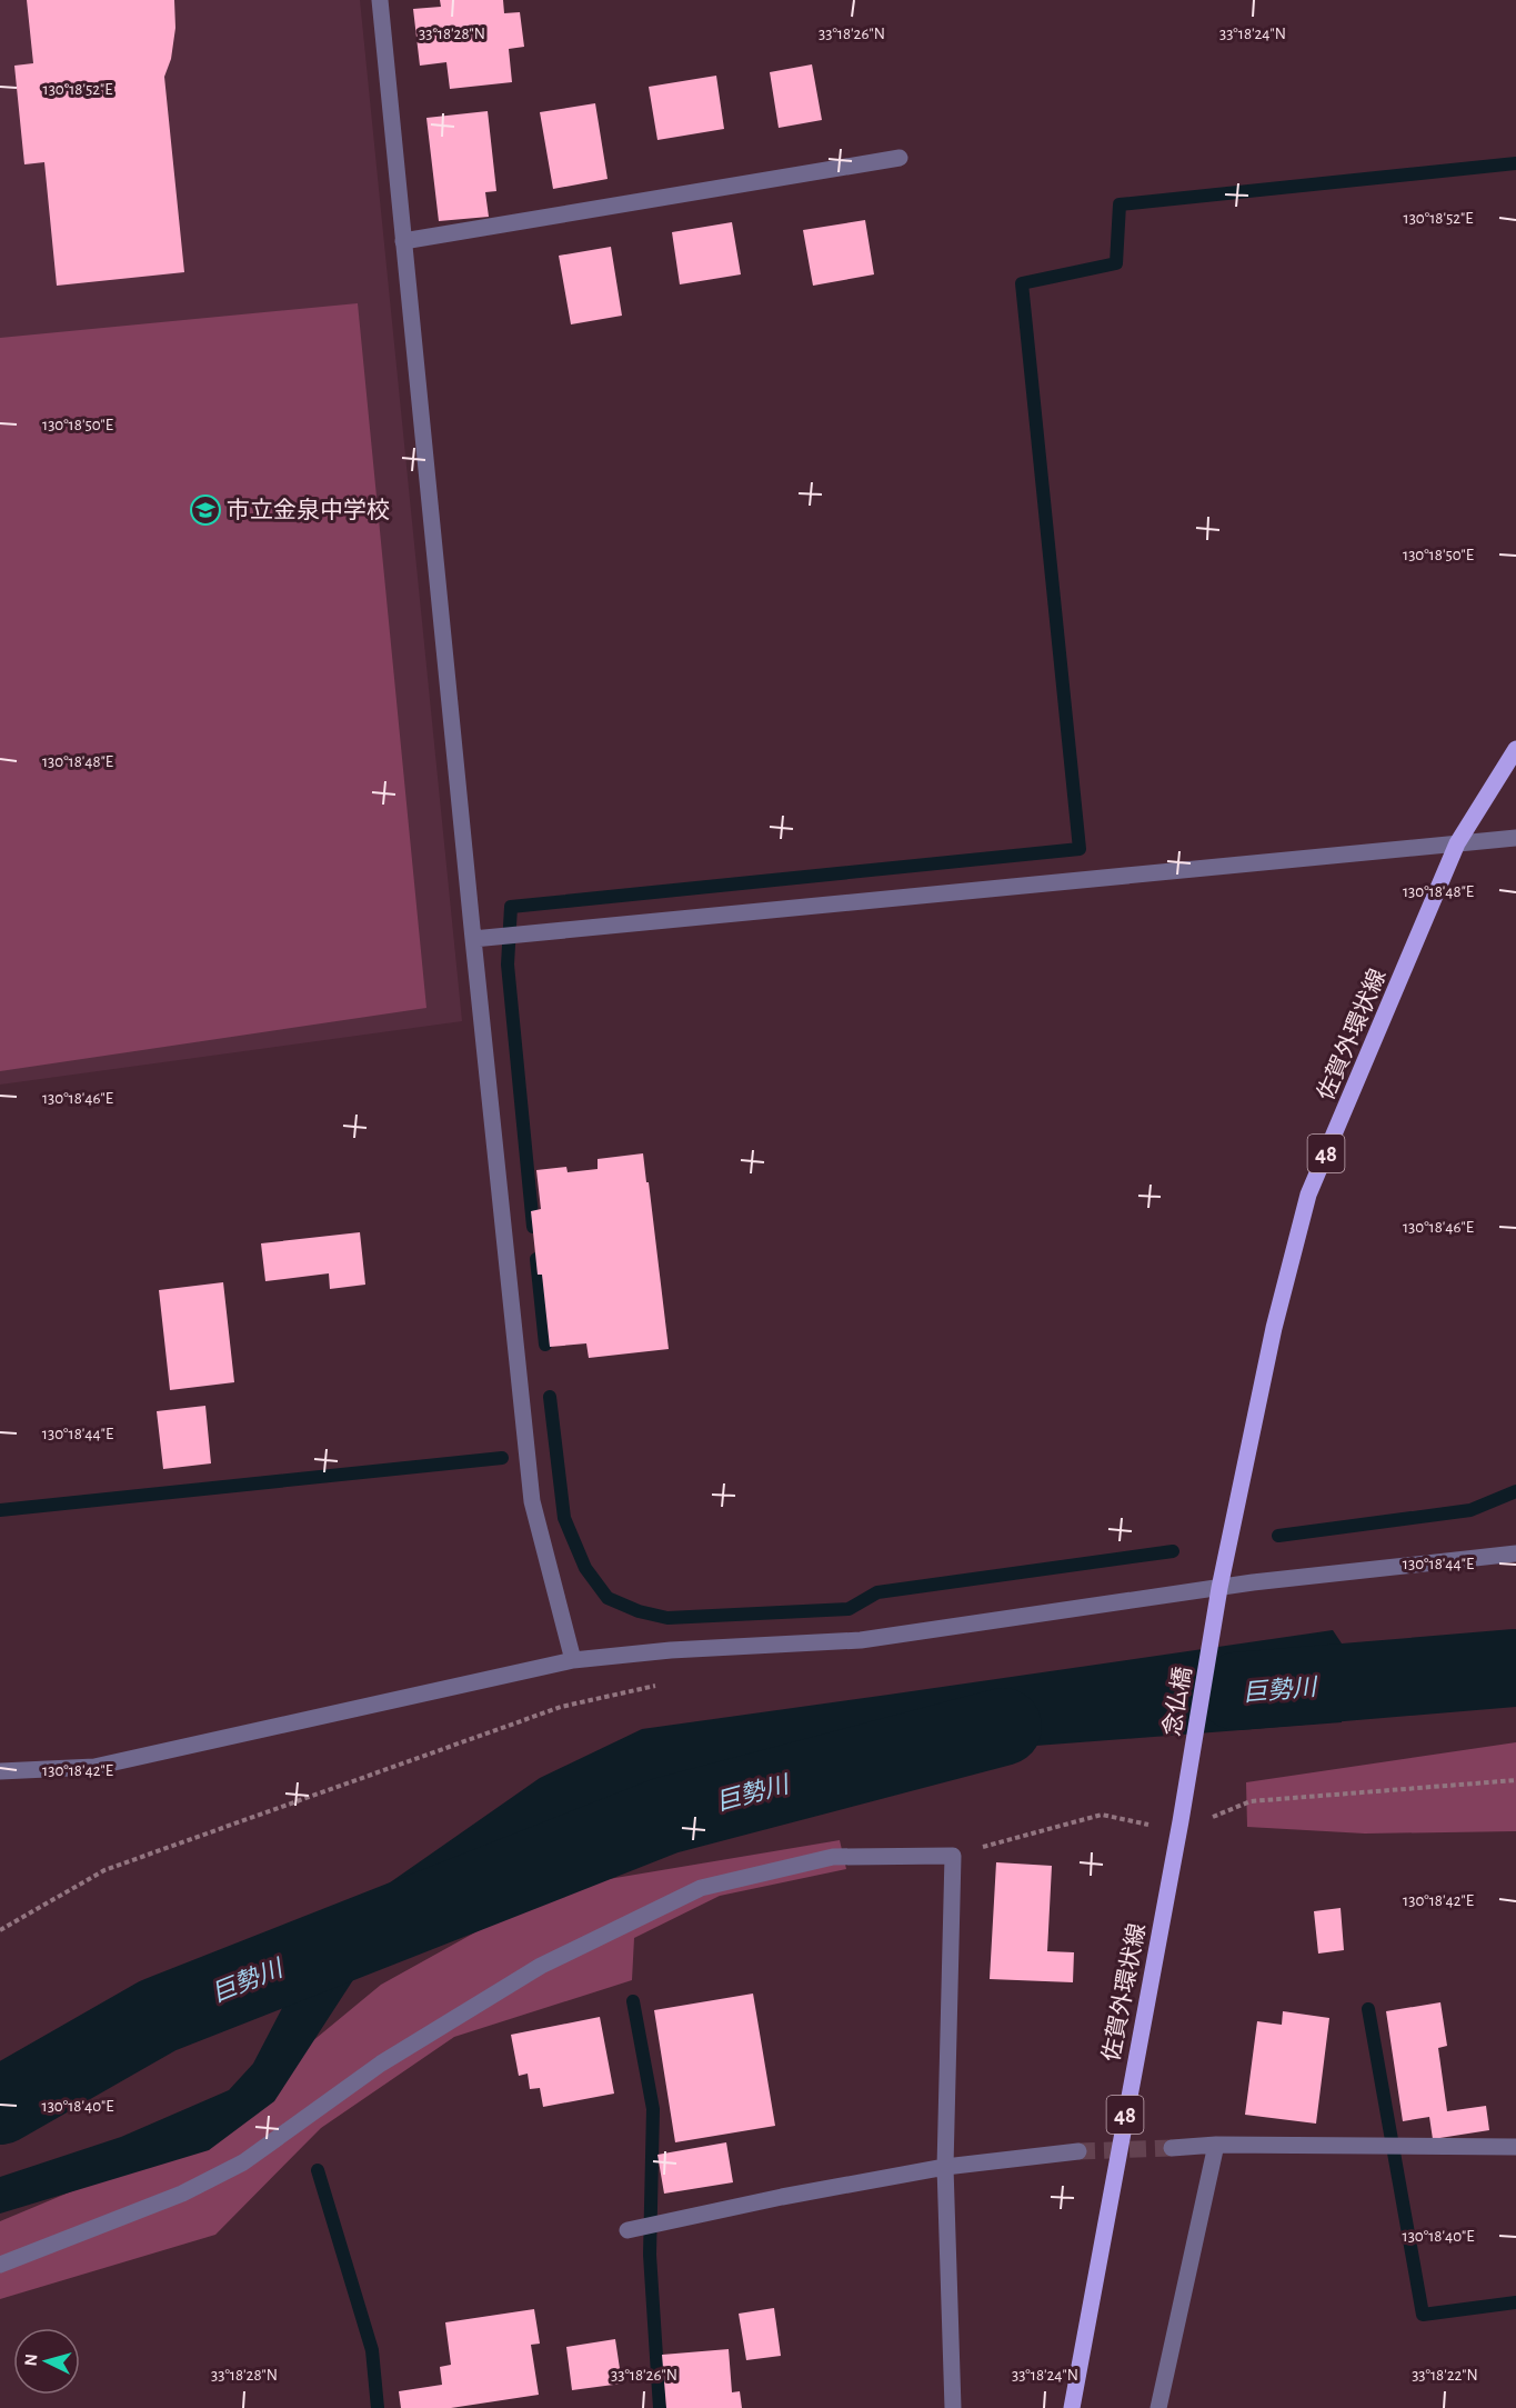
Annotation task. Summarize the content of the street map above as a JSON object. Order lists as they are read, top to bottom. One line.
{"streets":{"main road":["佐賀外環状線","48","念仏橋"]},"crossings":[["佐賀外環状線","念仏橋"]],"water":["巨勢川"],"places":{"school or university":["市立金泉中学校"]},"north":"left","coordinates":["33°18'28\"N","33°18'26\"N","33°18'24\"N","130°18'52\"E","130°18'50\"E","130°18'48\"E","130°18'46\"E","130°18'44\"E","130°18'42\"E","130°18'40\"E","33°18'22\"N"]}
